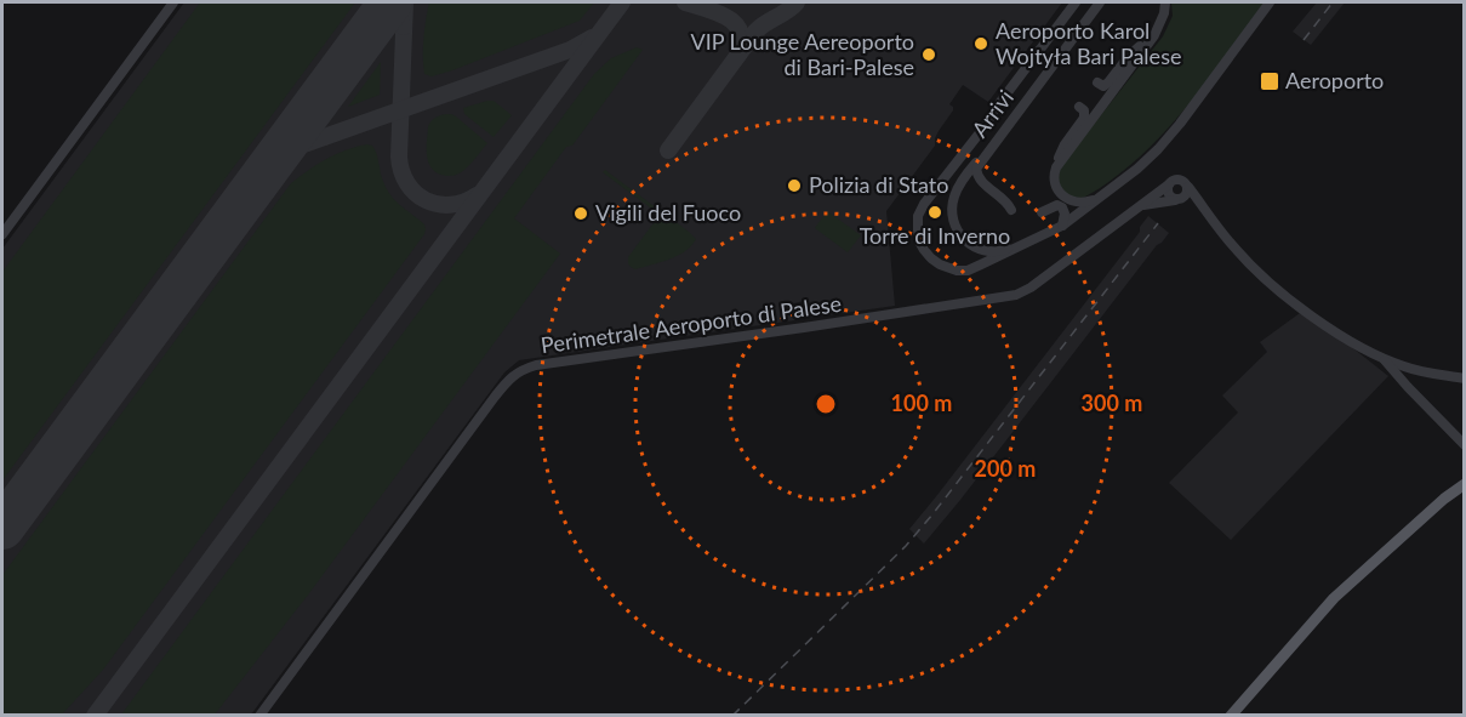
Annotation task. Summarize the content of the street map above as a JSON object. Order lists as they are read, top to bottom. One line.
{"streets":{"street":["Arrivi","Perimetrale Aeroporto di Palese"]},"places":{"other":["Aeroporto Karol Wojtyła Bari Palese","VIP Lounge Aereoporto di Bari-Palese","Polizia di Stato","Torre di Inverno","Vigili del Fuoco"],"transit":["Aeroporto"]},"rings":["100 m","300 m","200 m"]}
